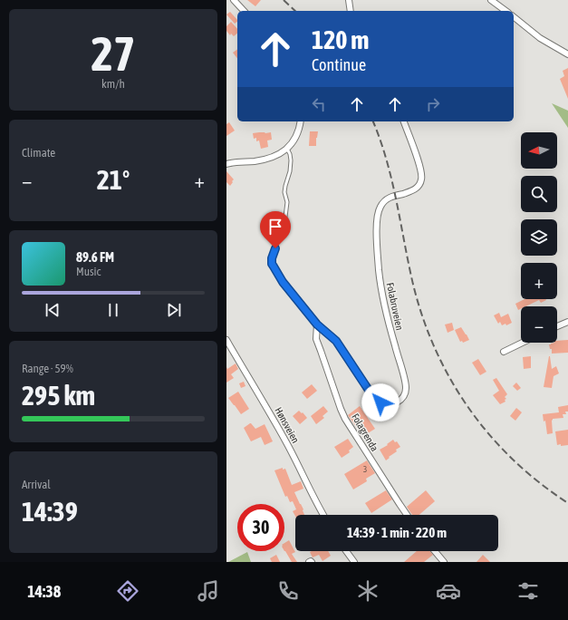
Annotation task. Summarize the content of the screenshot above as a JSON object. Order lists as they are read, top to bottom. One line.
{"streets":{"street":["Folabruveien","Hønsveien","Folagrenda"]},"crossings":[["Folabruveien","Folagrenda"]],"house_numbers":["3"],"north":"left","page":{"tile":[["27","km/h"],"Climate",["Range · 59%","295 km"],["Arrival","14:39"]],"turn":["120 m","Continue"],"map_buttons":["+","−"],"heat":["−","21°","+"],"song":["89.6 FM","Music"],"limit":"30","trip":"14:39 · 1 min · 220 m","tabs":"14:38"}}
